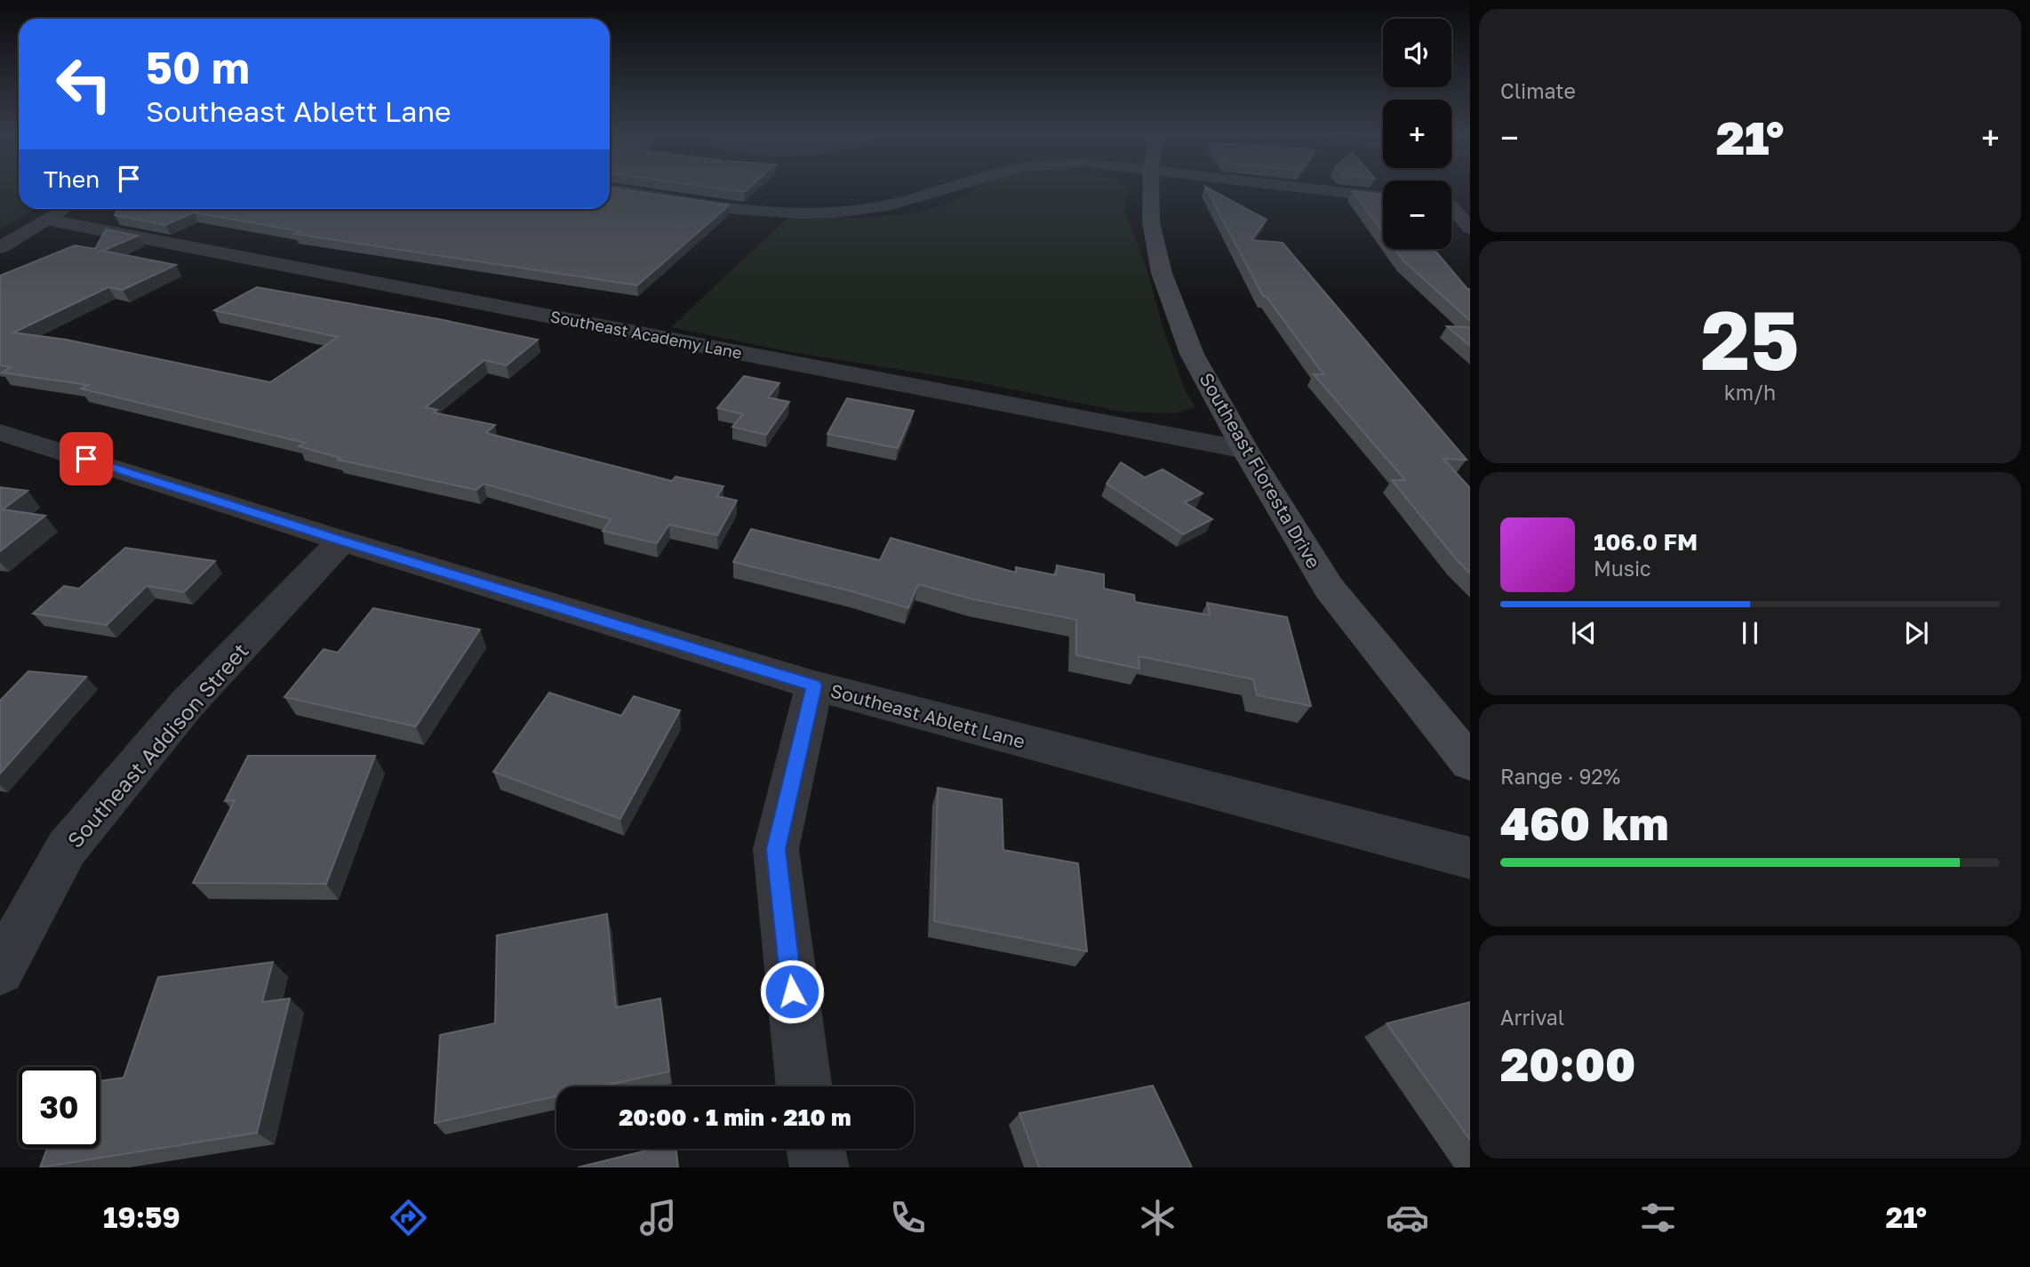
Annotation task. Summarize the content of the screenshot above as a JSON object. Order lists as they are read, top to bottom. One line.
{"streets":{"street":["Southeast Academy Lane","Southeast Floresta Drive","Southeast Ablett Lane","Southeast Addison Street"]},"crossings":[["Southeast Academy Lane","Southeast Floresta Drive"],["Southeast Ablett Lane","Southeast Addison Street"]],"page":{"tile":["Climate",["25","km/h"],["Range · 92%","460 km"],["Arrival","20:00"]],"map_buttons":["+","−"],"turn":["50 m","Southeast Ablett Lane"],"heat":["−","21°","+"],"then":"Then","song":["106.0 FM","Music"],"limit":"30","trip":"20:00 · 1 min · 210 m","tabs":["19:59","21°"]}}
